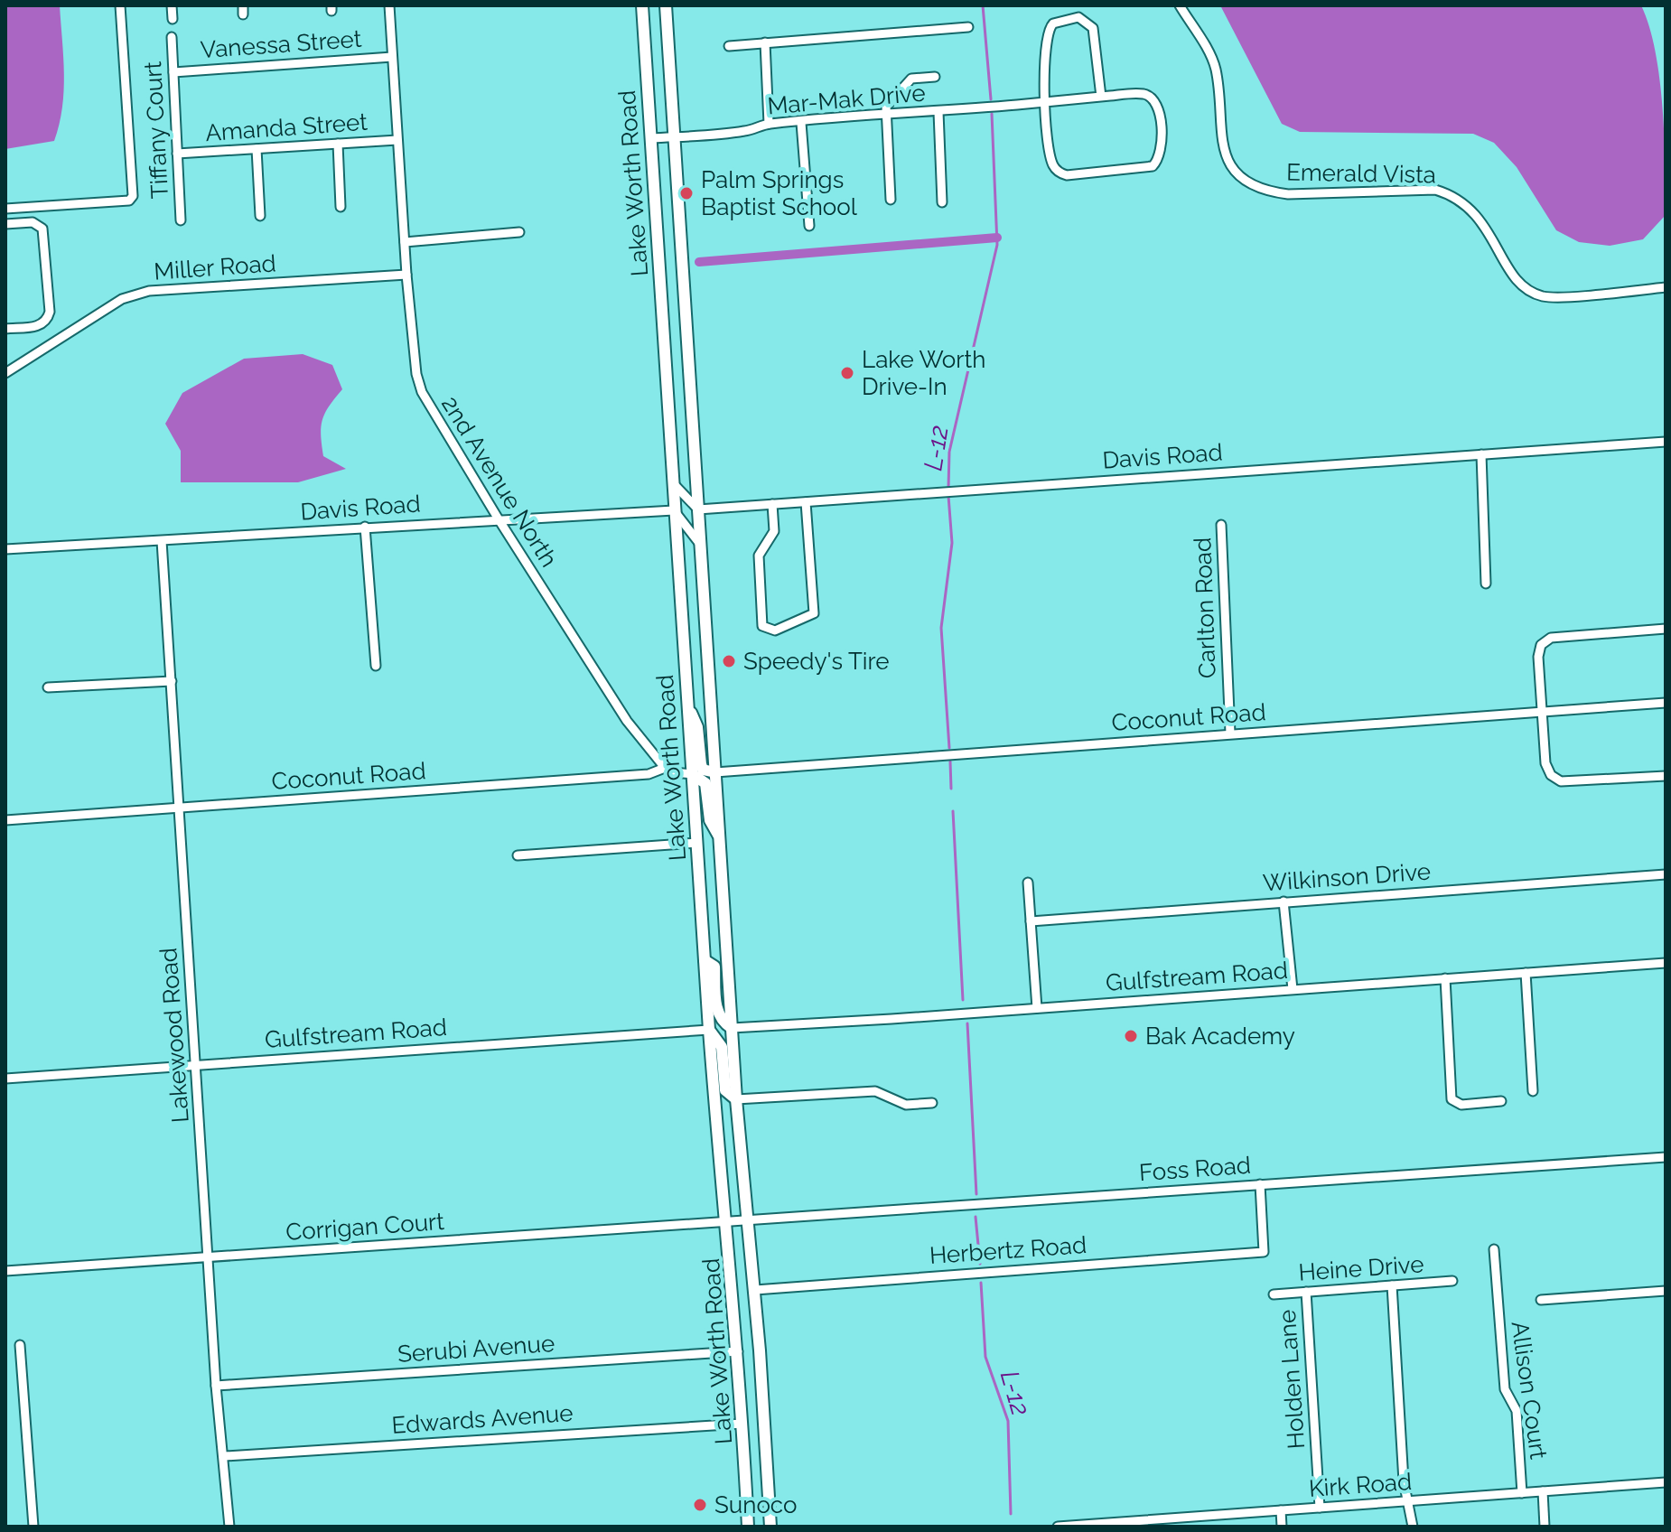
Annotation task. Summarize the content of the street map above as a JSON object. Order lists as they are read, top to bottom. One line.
{"streets":{"main road":["Lake Worth Road"],"street":["Vanessa Street","Mar-Mak Drive","Amanda Street","Tiffany Court","Emerald Vista","Miller Road","Davis Road","2nd Avenue North","Carlton Road","Coconut Road","Wilkinson Drive","Gulfstream Road","Lakewood Road","Foss Road","Corrigan Court","Herbertz Road","Heine Drive","Serubi Avenue","Holden Lane","Allison Court","Edwards Avenue","Kirk Road"]},"crossings":[["Vanessa Street","Tiffany Court"],["Vanessa Street","2nd Avenue North"],["Mar-Mak Drive","Lake Worth Road"],["Amanda Street","Tiffany Court"],["Amanda Street","2nd Avenue North"],["Lake Worth Road","Davis Road"],["Lake Worth Road","Coconut Road"],["Lake Worth Road","Gulfstream Road"],["Lake Worth Road","Foss Road"],["Lake Worth Road","Corrigan Court"],["Lake Worth Road","Herbertz Road"],["Lake Worth Road","Serubi Avenue"],["Lake Worth Road","Edwards Avenue"],["Miller Road","2nd Avenue North"],["Davis Road","2nd Avenue North"],["Davis Road","Lakewood Road"],["2nd Avenue North","Coconut Road"],["Carlton Road","Coconut Road"],["Coconut Road","Lakewood Road"],["Gulfstream Road","Lakewood Road"],["Lakewood Road","Corrigan Court"],["Lakewood Road","Serubi Avenue"],["Lakewood Road","Edwards Avenue"],["Foss Road","Corrigan Court"],["Foss Road","Herbertz Road"],["Heine Drive","Holden Lane"],["Holden Lane","Kirk Road"],["Allison Court","Kirk Road"]],"water":["L-12"],"places":["Palm Springs Baptist School","Lake Worth Drive-In","Speedy's Tire","Bak Academy","Sunoco"]}
